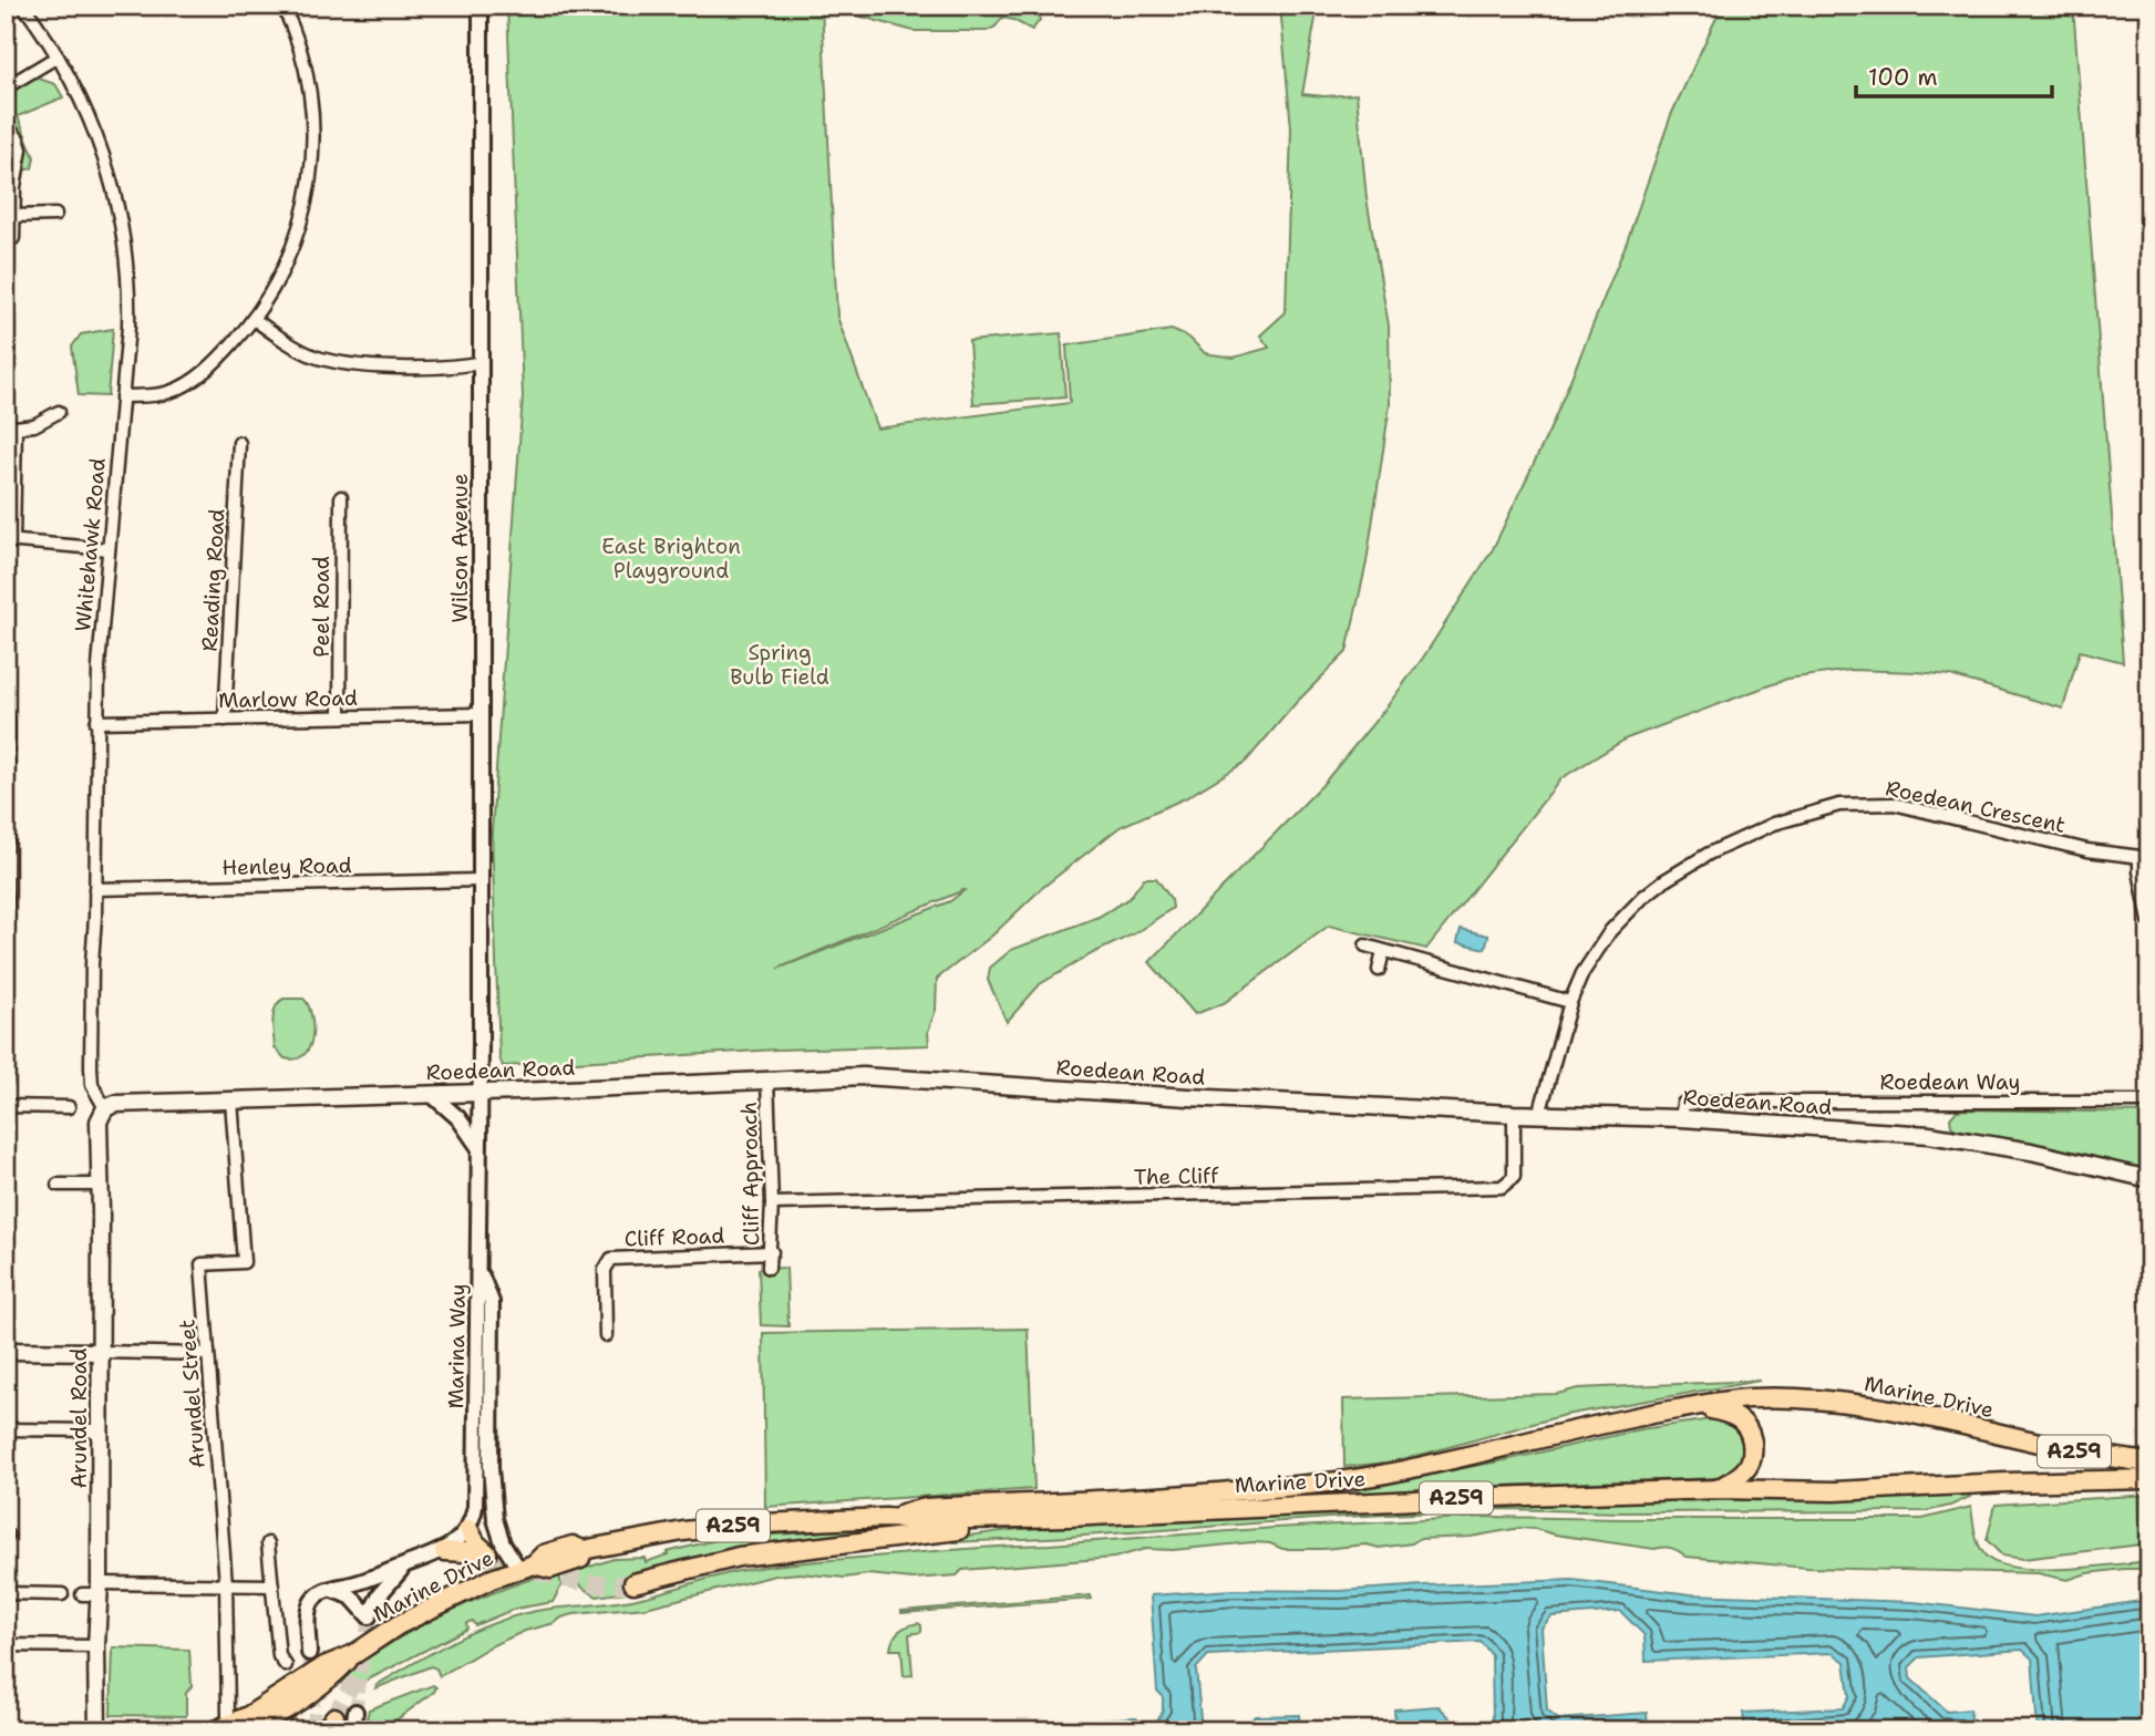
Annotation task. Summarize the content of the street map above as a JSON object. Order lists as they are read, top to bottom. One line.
{"streets":{"main road":["Roedean Road","Marine Drive","Arundel Road","A259"],"street":["Whitehawk Road","Wilson Avenue","Reading Road","Peel Road","Marlow Road","Roedean Crescent","Henley Road","Roedean Way","Cliff Approach","The Cliff","Cliff Road","Marina Way","Arundel Street"]},"crossings":[["Whitehawk Road","Marlow Road"],["Whitehawk Road","Henley Road"],["Whitehawk Road","Roedean Road"],["Whitehawk Road","Arundel Road"],["Wilson Avenue","Marlow Road"],["Wilson Avenue","Henley Road"],["Wilson Avenue","Roedean Road"],["Wilson Avenue","Marina Way"],["Reading Road","Marlow Road"],["Peel Road","Marlow Road"],["Roedean Crescent","Roedean Road"],["Roedean Road","Roedean Way"],["Roedean Road","Cliff Approach"],["Roedean Road","The Cliff"],["Roedean Road","Marina Way"],["Roedean Road","Arundel Street"],["Roedean Road","Arundel Road"],["Cliff Approach","The Cliff"],["Cliff Approach","Cliff Road"],["Arundel Street","Marine Drive"]],"parks":["East Brighton Playground","Spring Bulb Field"],"scale_bar":"100 m"}
